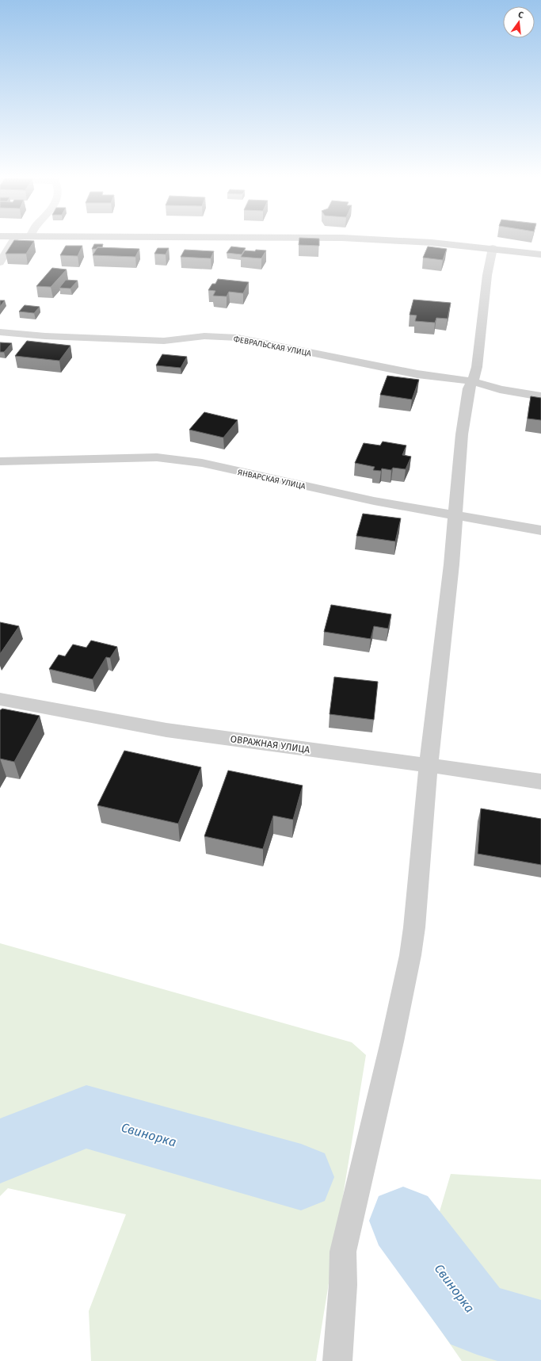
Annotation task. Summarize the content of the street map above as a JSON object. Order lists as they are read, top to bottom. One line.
{"streets":{"street":["ФЕВРАЛЬСКАЯ УЛИЦА","ЯНВАРСКАЯ УЛИЦА","ОВРАЖНАЯ УЛИЦА"]},"water":["Свинорка"],"north":"top"}
